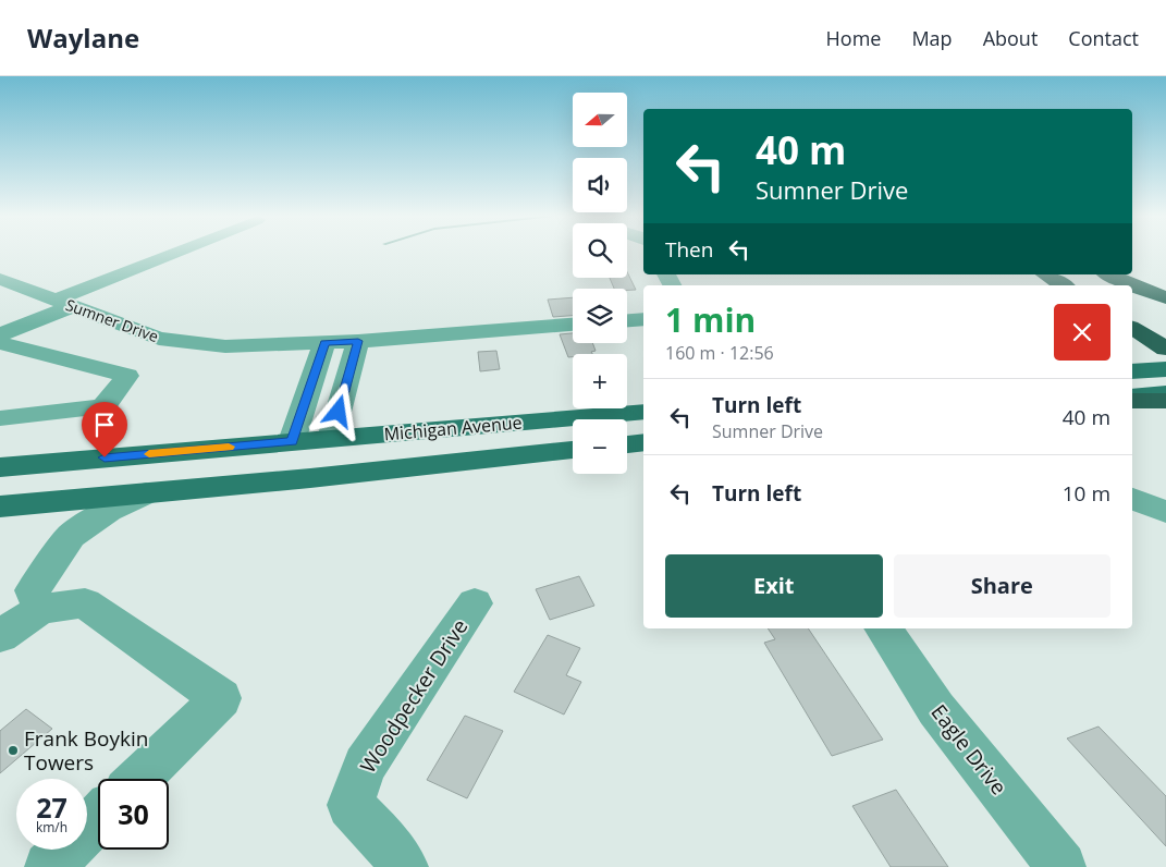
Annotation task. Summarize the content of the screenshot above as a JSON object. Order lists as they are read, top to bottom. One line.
{"streets":{"main road":["Michigan Avenue"],"street":["Sumner Drive","Woodpecker Drive","Eagle Drive"]},"places":["Frank Boykin Towers"],"north":"left","page":{"header":"Waylane","nav":["Home","Map","About","Contact"],"map_buttons":["+","−"],"turn":["40 m","Sumner Drive"],"then":"Then","heading":["1 min","160 m · 12:56"],"list":[{"name":"Turn left","note":"Sumner Drive","value":"40 m"},{"name":"Turn left","value":"10 m"}],"buttons":["Exit","Share"],"speed":"27 km/h","limit":"30"}}
